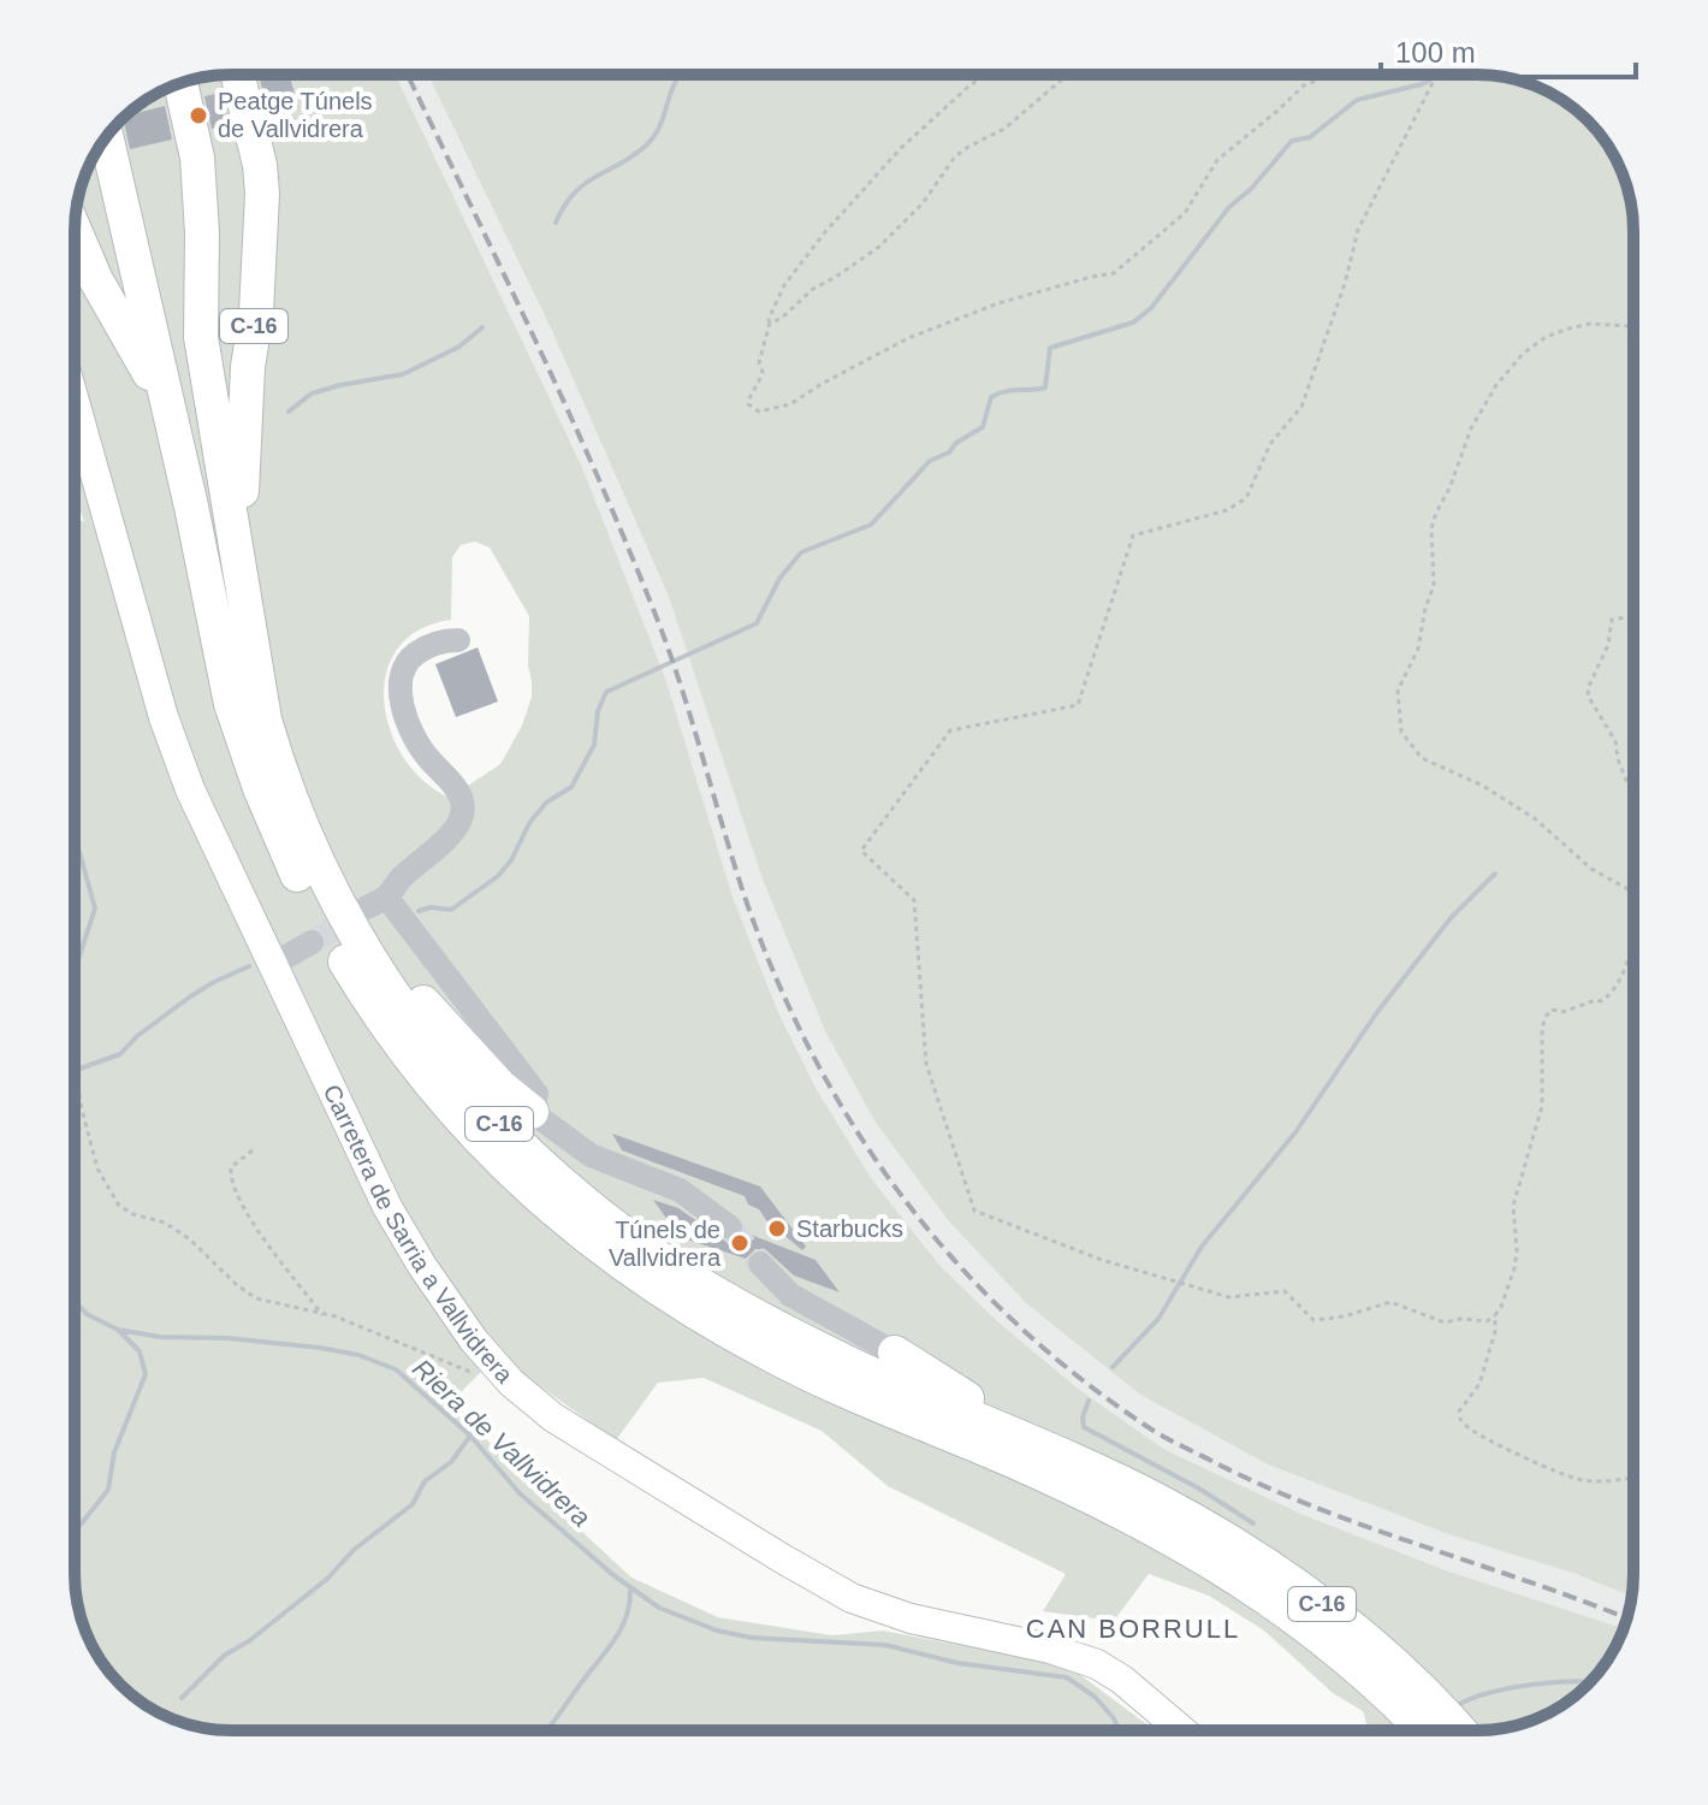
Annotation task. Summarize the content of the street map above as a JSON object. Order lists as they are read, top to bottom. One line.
{"streets":{"highway":["C-16"],"main road":["Carretera de Sarria a Vallvidrera"]},"districts":["CAN BORRULL"],"water":["Riera de Vallvidrera"],"places":["Peatge Túnels de Vallvidrera","Starbucks","Túnels de Vallvidrera"],"scale_bar":"100 m"}
